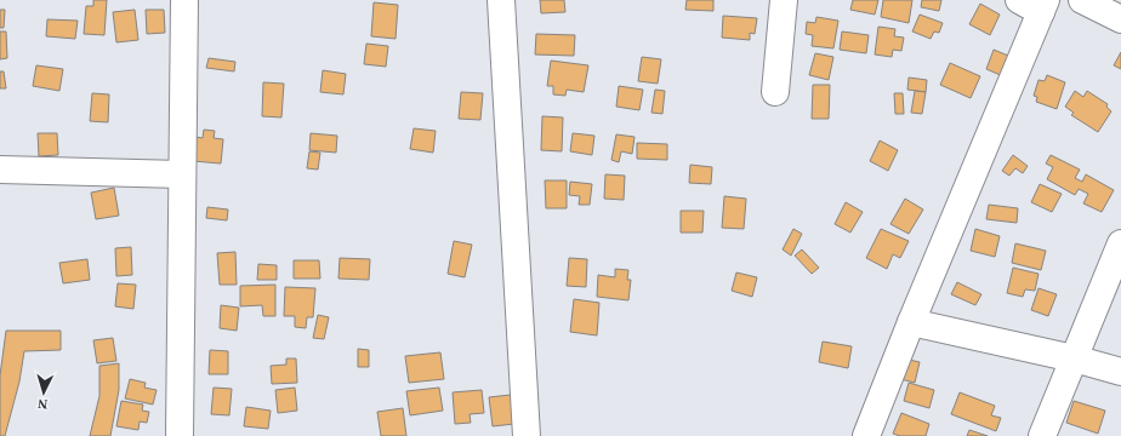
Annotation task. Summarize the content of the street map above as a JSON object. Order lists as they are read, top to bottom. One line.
{"north":"bottom"}
